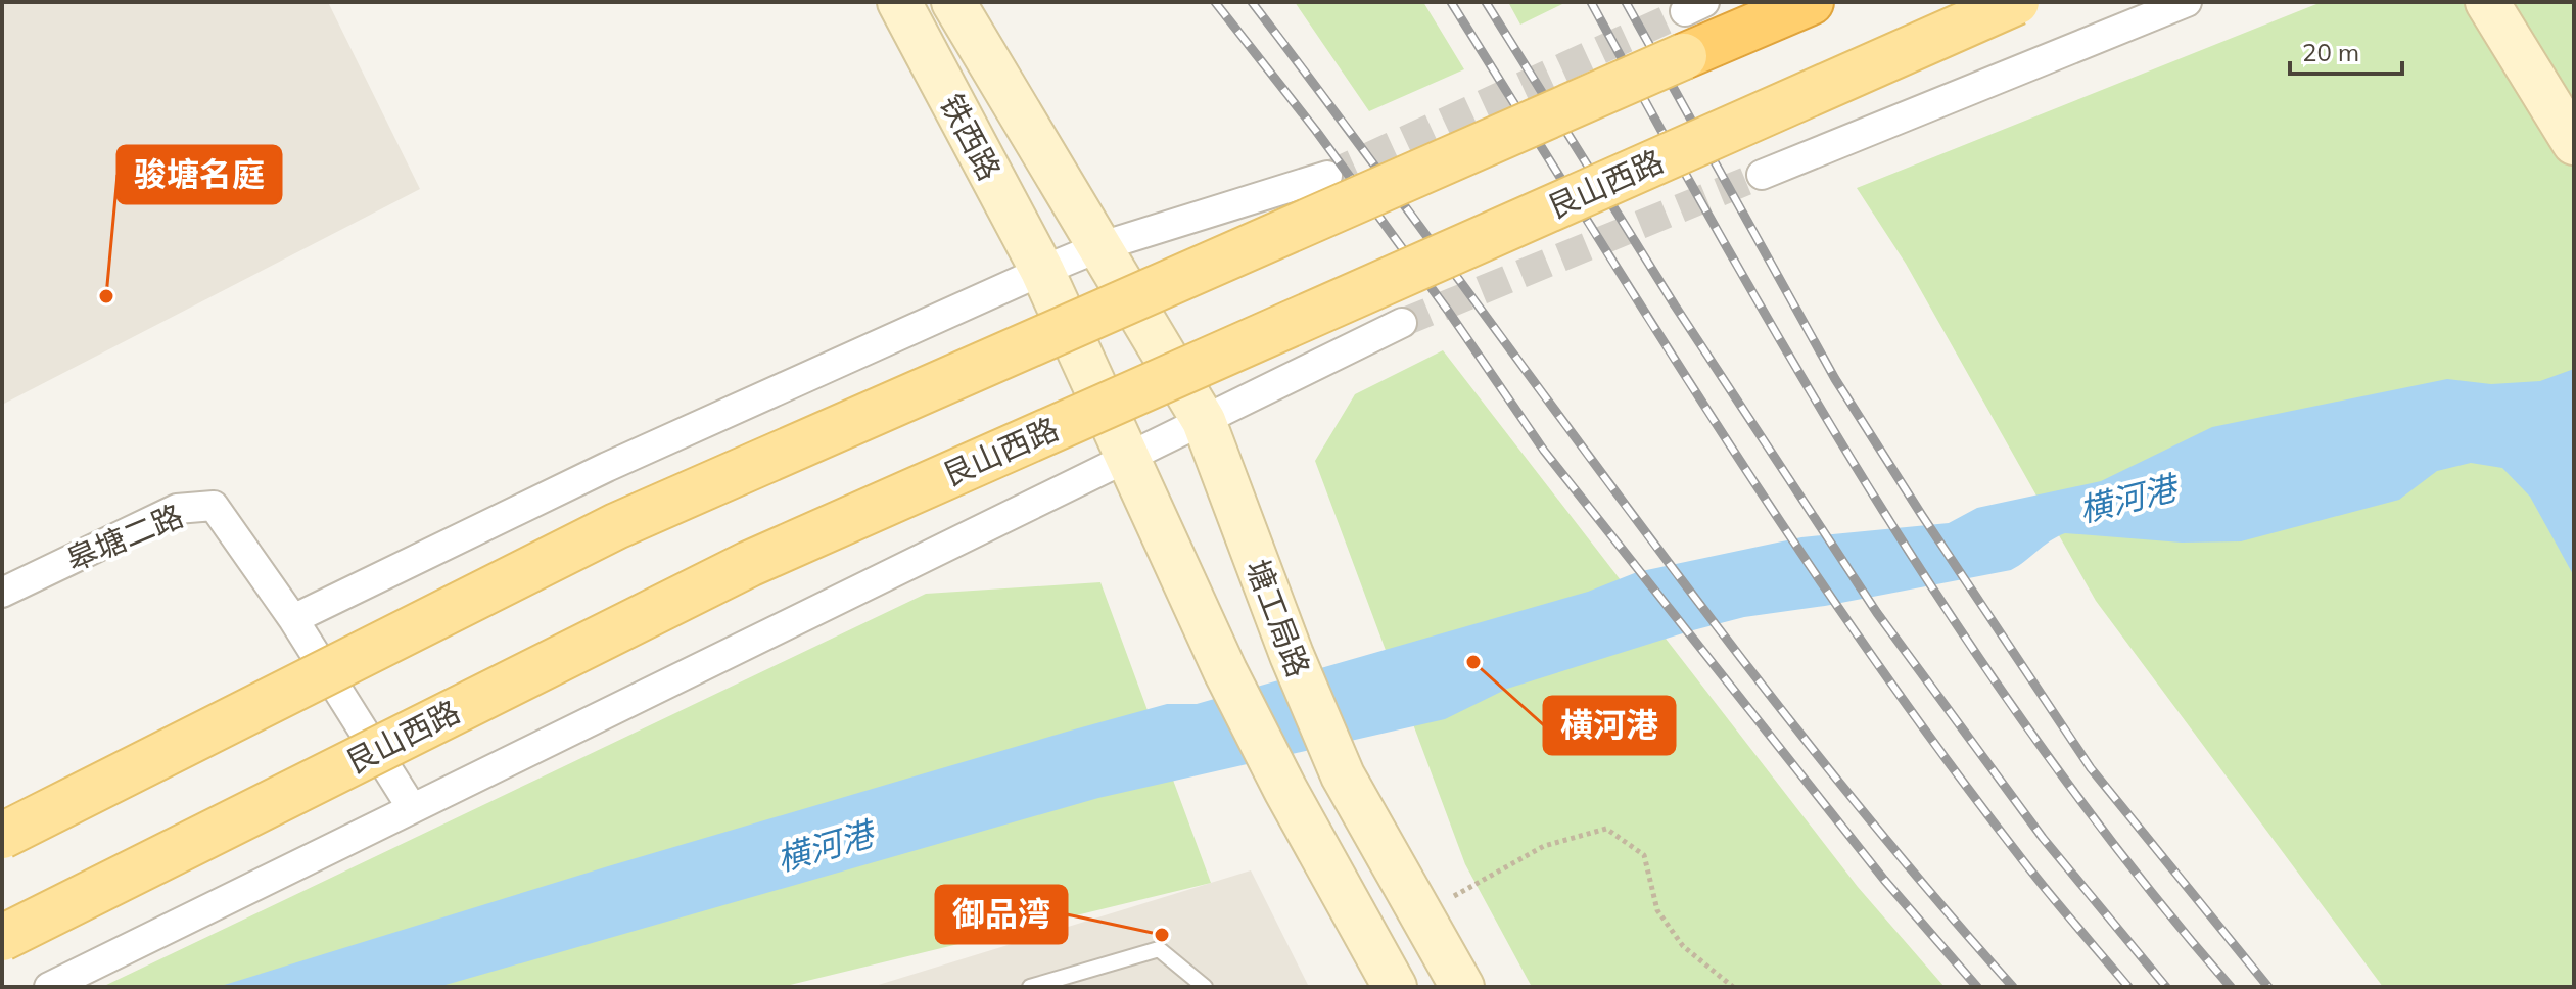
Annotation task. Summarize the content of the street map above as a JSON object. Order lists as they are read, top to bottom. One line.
{"streets":{"main road":["铁西路","艮山西路","塘工局路"],"street":["皋塘二路"]},"crossings":[["铁西路","塘工局路"],["艮山西路","塘工局路"]],"water":["横河港"],"places":["骏塘名庭","横河港","御品湾"],"scale_bar":"20 m"}
